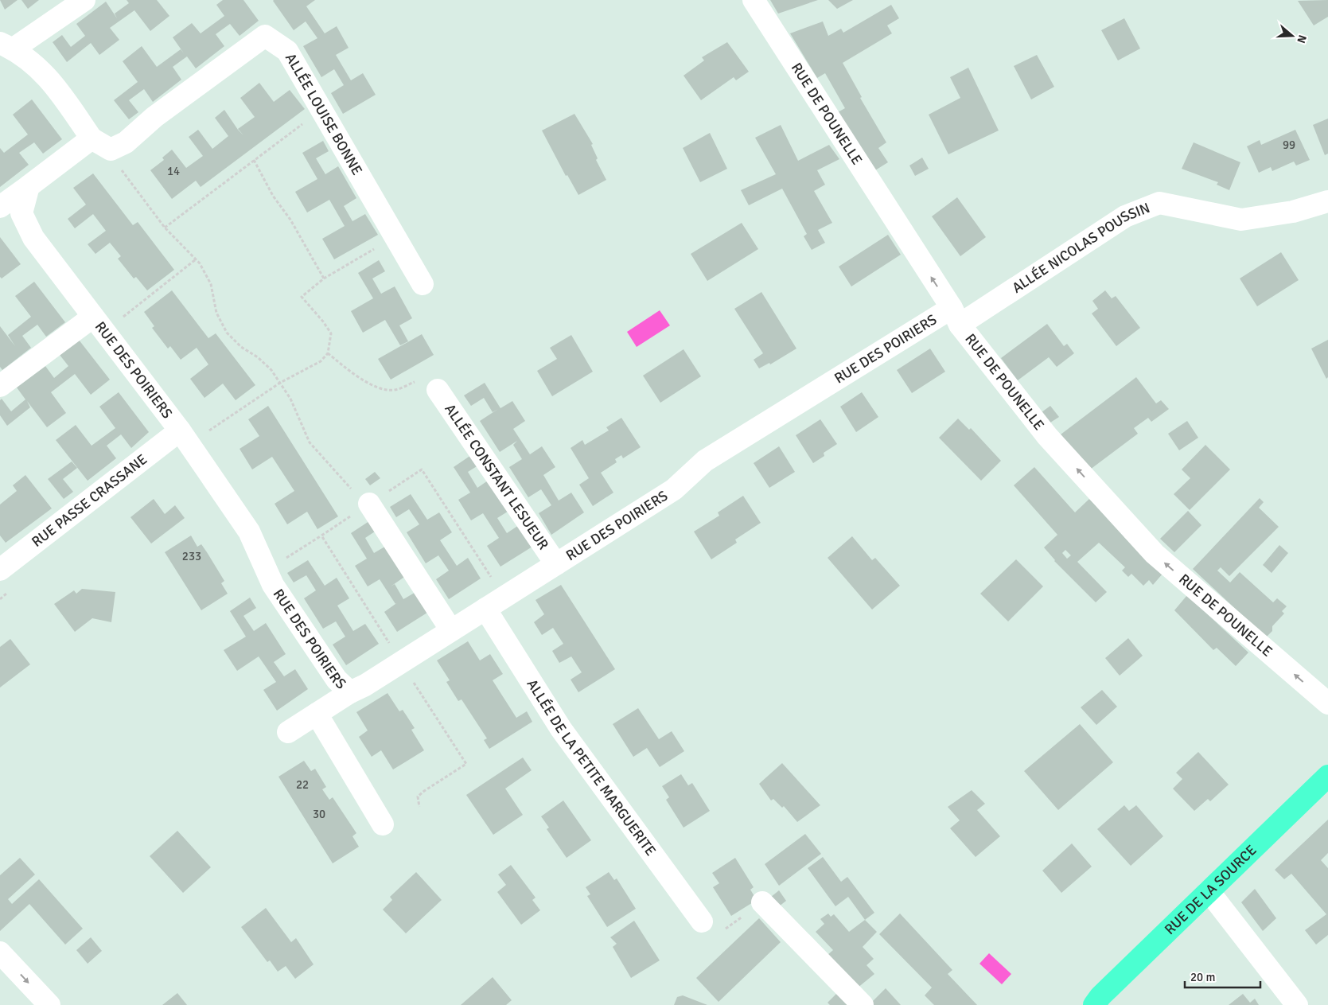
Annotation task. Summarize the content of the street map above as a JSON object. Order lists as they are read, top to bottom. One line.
{"streets":{"main road":["RUE DE LA SOURCE"],"street":["RUE DE POUNELLE","ALLÉE LOUISE BONNE","ALLÉE NICOLAS POUSSIN","RUE DES POIRIERS","ALLÉE CONSTANT LESUEUR","RUE PASSE CRASSANE","ALLÉE DE LA PETITE MARGUERITE"]},"crossings":[["RUE DE POUNELLE","ALLÉE NICOLAS POUSSIN"],["RUE DE POUNELLE","RUE DES POIRIERS"],["ALLÉE NICOLAS POUSSIN","RUE DES POIRIERS"],["RUE DES POIRIERS","ALLÉE CONSTANT LESUEUR"],["RUE DES POIRIERS","RUE PASSE CRASSANE"],["RUE DES POIRIERS","ALLÉE DE LA PETITE MARGUERITE"]],"one_way":["RUE DE POUNELLE"],"house_numbers":["99","14","233","22","30"],"scale_bar":"20 m","north":"right"}
